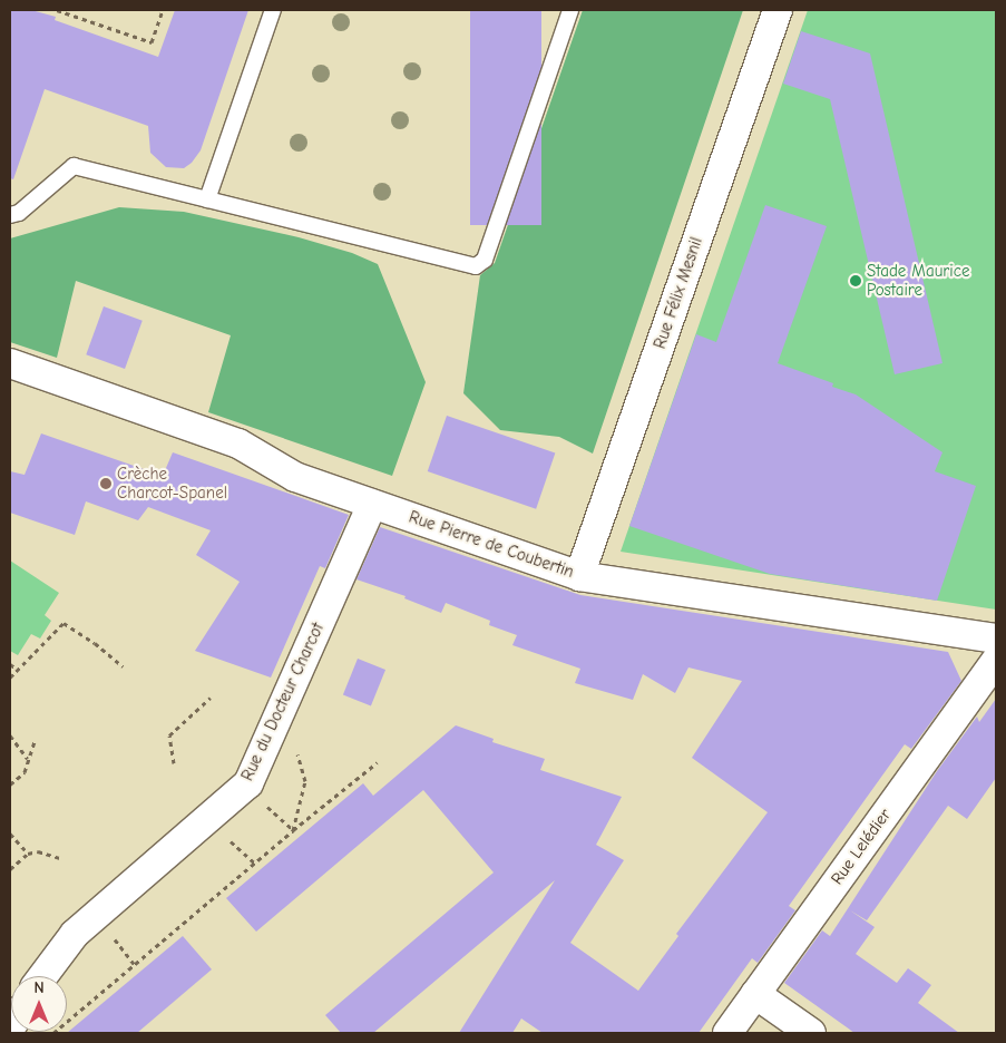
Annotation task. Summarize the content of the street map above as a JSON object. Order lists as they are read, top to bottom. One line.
{"streets":{"street":["Rue Félix Mesnil","Rue Pierre de Coubertin","Rue du Docteur Charcot","Rue Lelédier"]},"crossings":[["Rue Félix Mesnil","Rue Pierre de Coubertin"],["Rue Pierre de Coubertin","Rue du Docteur Charcot"]],"places":["Stade Maurice Postaire","Crèche Charcot-Spanel"],"north":"top"}
